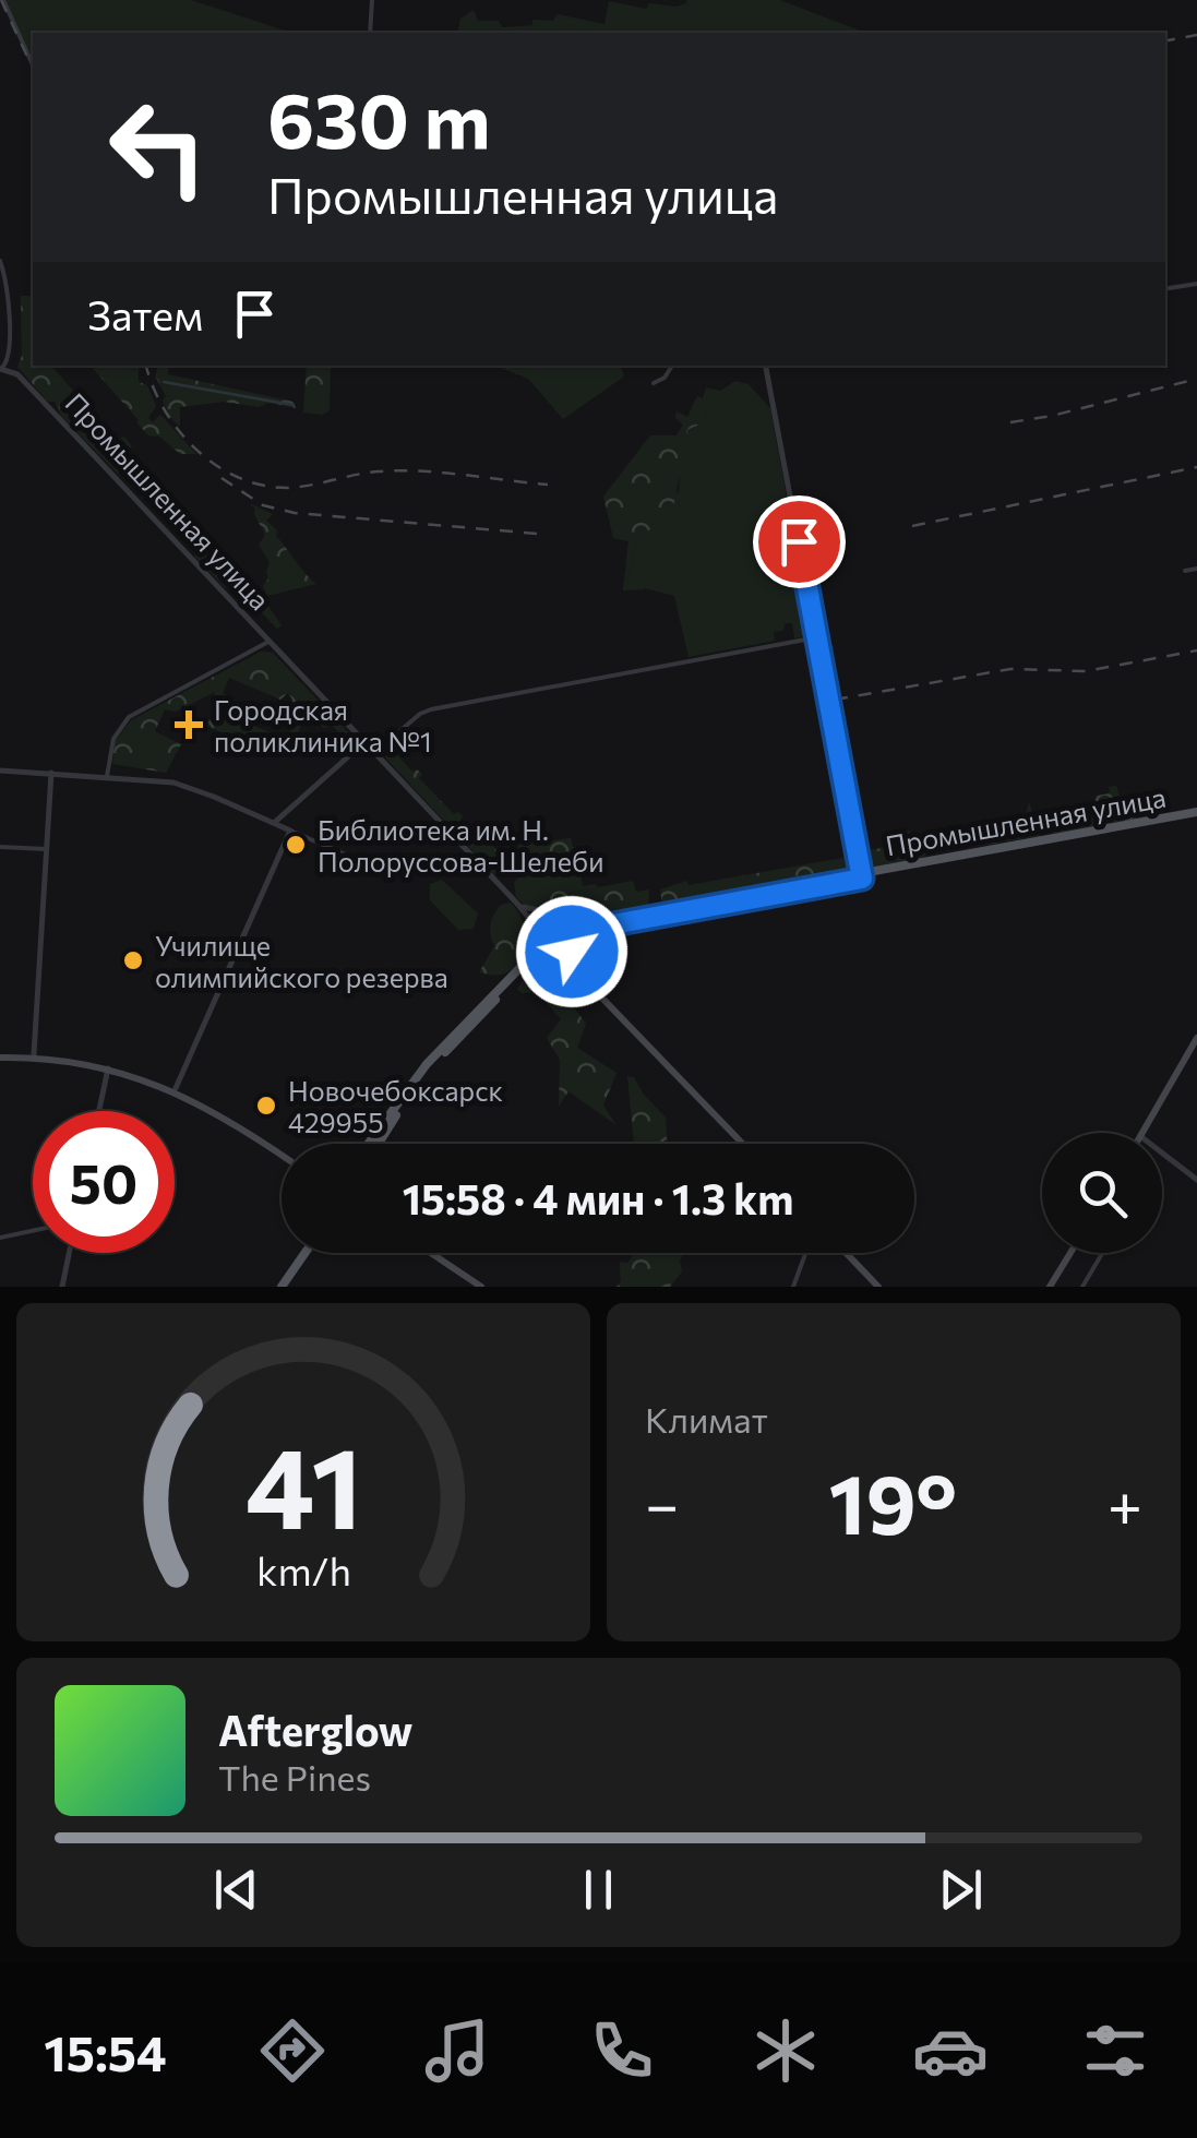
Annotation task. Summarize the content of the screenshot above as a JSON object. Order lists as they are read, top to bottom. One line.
{"streets":{"main road":["Промышленная улица"]},"places":{"health":["Городская поликлиника №1"],"other":["Библиотека им. Н. Полоруссова-Шелеби","Училище олимпийского резерва","Новочебоксарск 429955"]},"page":{"turn":["630 m","Промышленная улица"],"then":"Затем","limit":"50","trip":"15:58 · 4 мин · 1.3 km","tile":"Климат","heat":["−","19°","+"],"song":["Afterglow","The Pines"],"tabs":"15:54","gauge":["41","km/h"]}}
